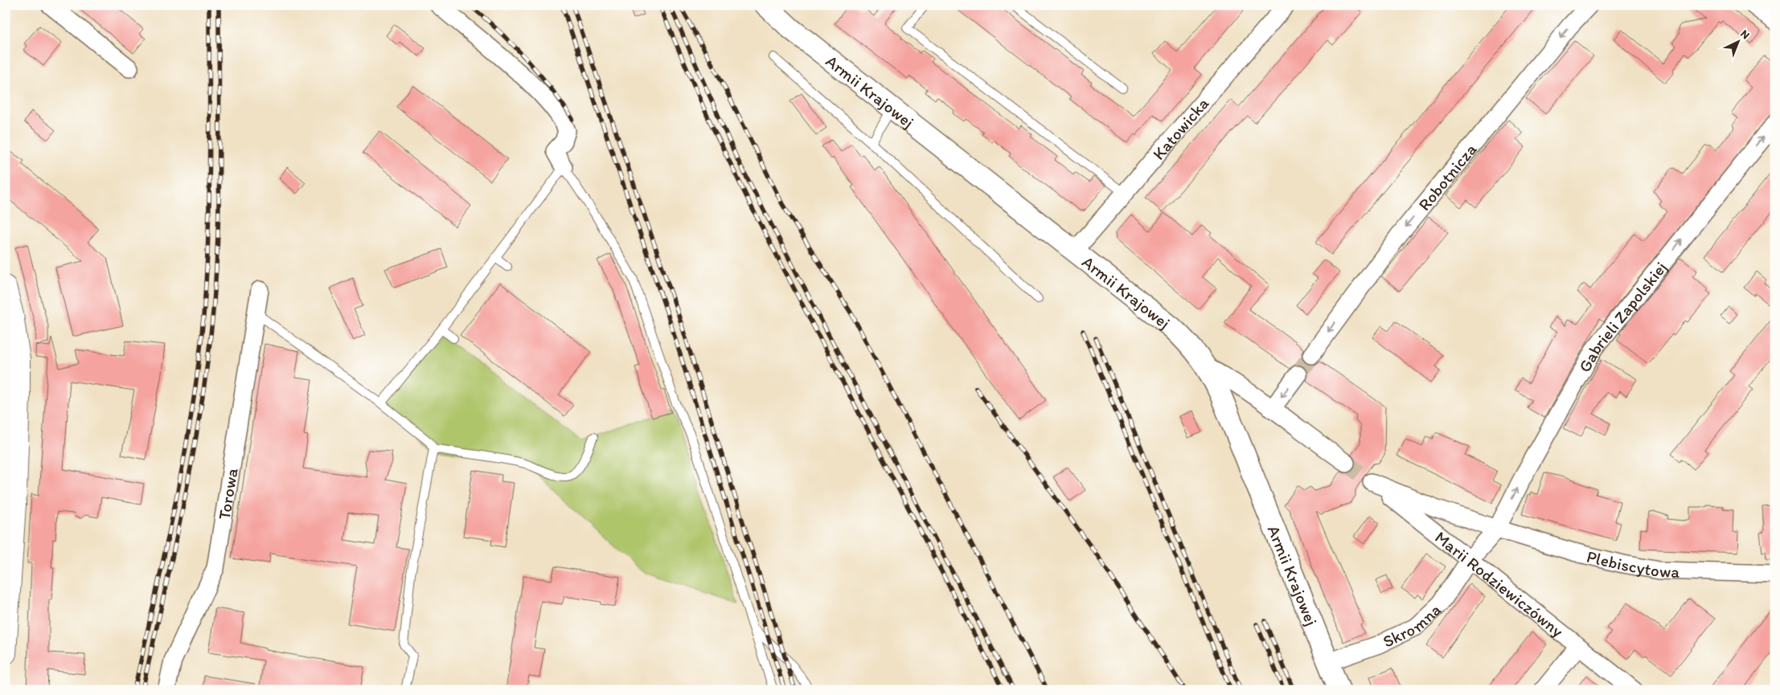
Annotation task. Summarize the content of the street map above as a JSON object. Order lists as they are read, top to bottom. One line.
{"streets":{"street":["Armii Krajowej","Katowicka","Robotnicza","Gabrieli Zapolskiej","Torowa","Plebiscytowa","Marii Rodziewiczówny","Skromna"]},"crossings":[["Armii Krajowej","Katowicka"],["Armii Krajowej","Skromna"],["Gabrieli Zapolskiej","Plebiscytowa"],["Plebiscytowa","Marii Rodziewiczówny"],["Marii Rodziewiczówny","Skromna"]],"one_way":["Robotnicza","Gabrieli Zapolskiej"],"north":"top right"}
